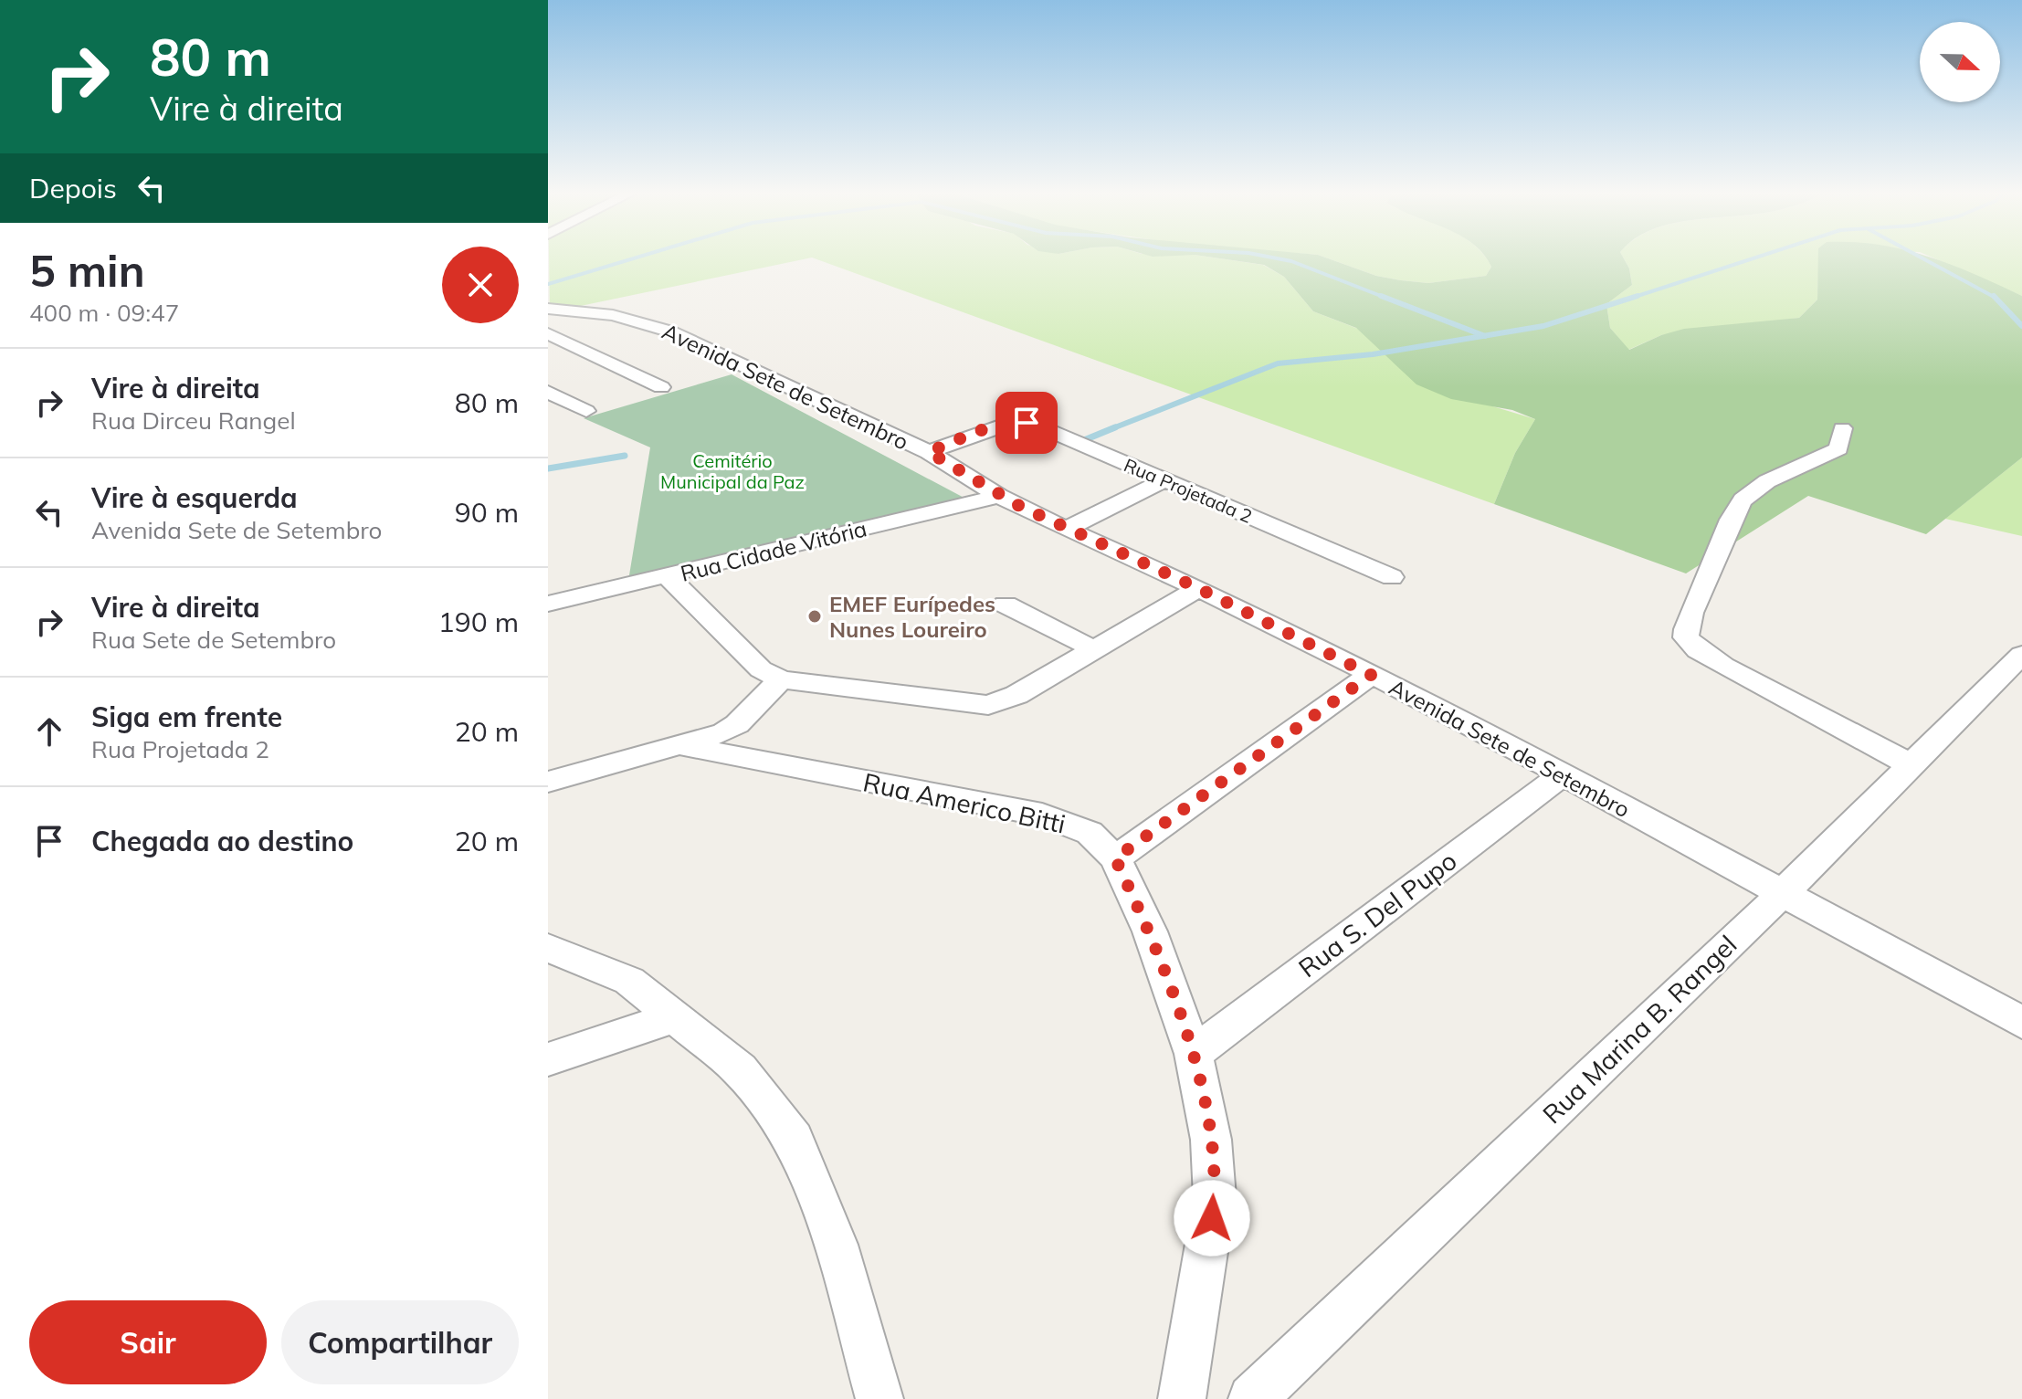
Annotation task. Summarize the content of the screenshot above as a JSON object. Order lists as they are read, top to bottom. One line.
{"streets":{"street":["Avenida Sete de Setembro","Rua Projetada 2","Rua Cidade Vitória","Rua Americo Bitti","Rua S. Del Pupo","Rua Marina B. Rangel"]},"crossings":[["Avenida Sete de Setembro","Rua Projetada 2"],["Avenida Sete de Setembro","Rua Cidade Vitória"],["Avenida Sete de Setembro","Rua S. Del Pupo"],["Avenida Sete de Setembro","Rua Marina B. Rangel"],["Rua Americo Bitti","Rua S. Del Pupo"]],"parks":["Cemitério Municipal da Paz"],"places":["EMEF Eurípedes Nunes Loureiro"],"north":"right","page":{"turn":["80 m","Vire à direita"],"then":"Depois","heading":["5 min","400 m · 09:47"],"list":[{"name":"Vire à direita","note":"Rua Dirceu Rangel","value":"80 m"},{"name":"Vire à esquerda","note":"Avenida Sete de Setembro","value":"90 m"},{"name":"Vire à direita","note":"Rua Sete de Setembro","value":"190 m"},{"name":"Siga em frente","note":"Rua Projetada 2","value":"20 m"},{"name":"Chegada ao destino","value":"20 m"}],"buttons":["Sair","Compartilhar"]}}
